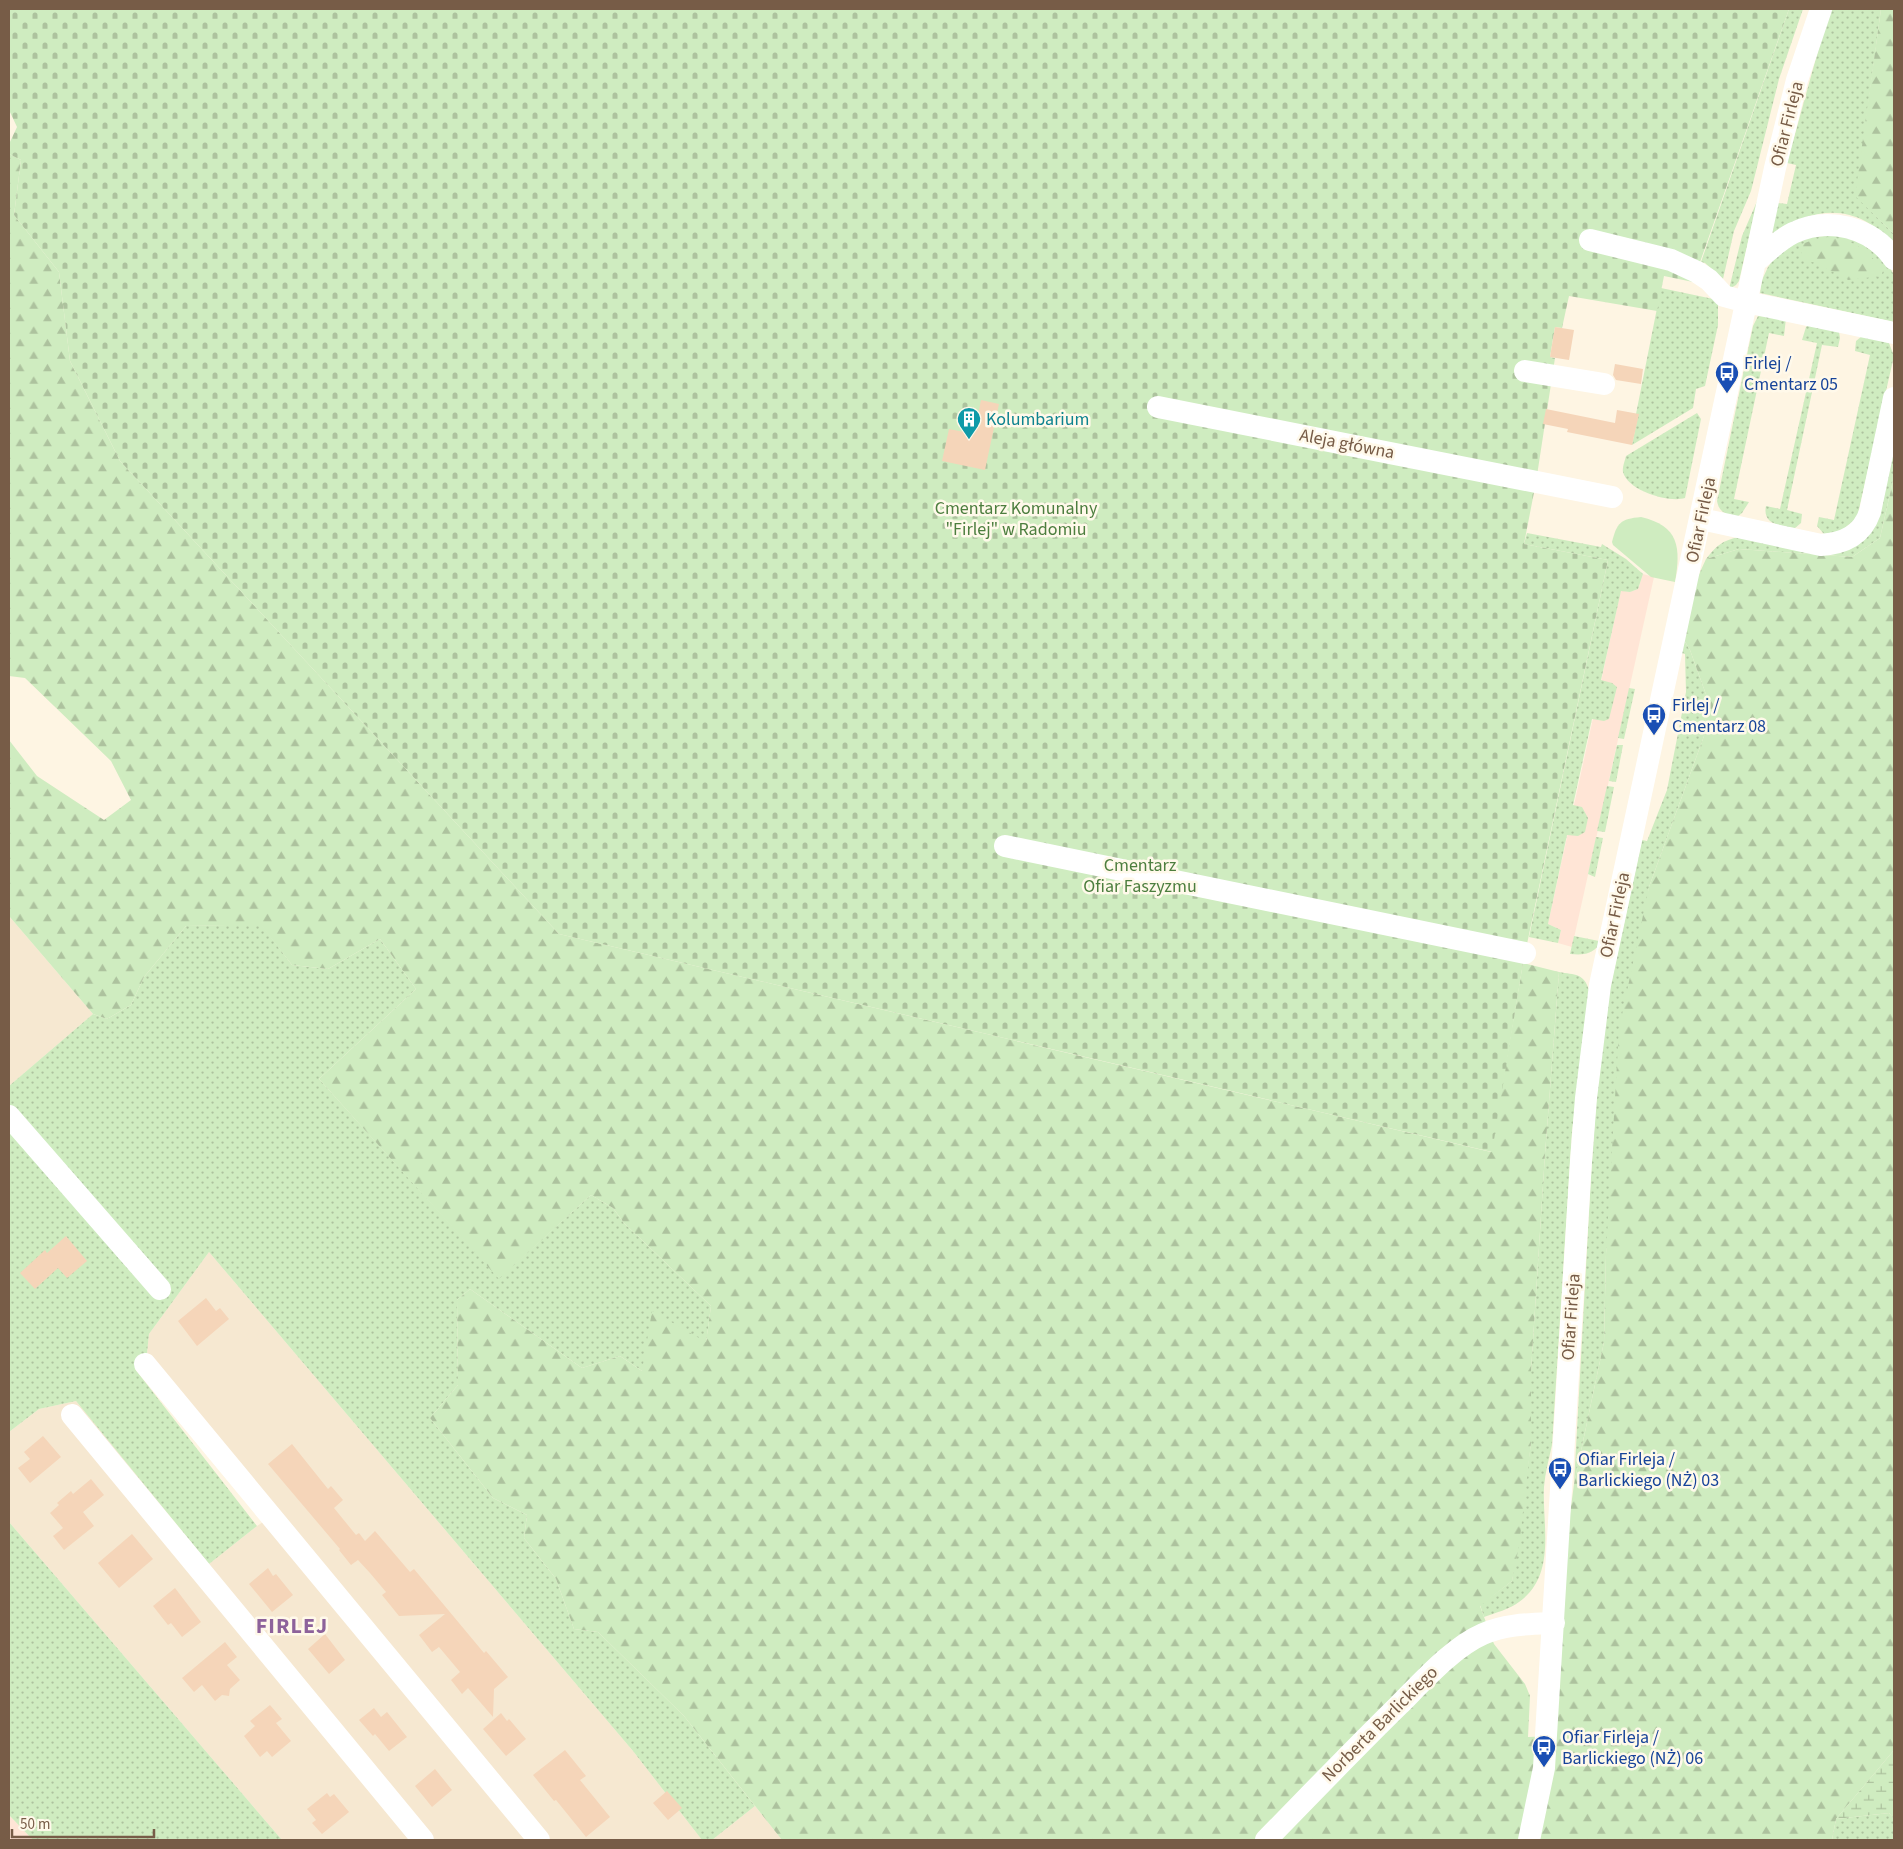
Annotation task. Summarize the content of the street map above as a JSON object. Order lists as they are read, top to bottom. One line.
{"streets":{"street":["Ofiar Firleja","Aleja główna","Norberta Barlickiego"]},"crossings":[["Ofiar Firleja","Norberta Barlickiego"]],"districts":["FIRLEJ"],"parks":["Cmentarz Komunalny \"Firlej\" w Radomiu","Cmentarz Ofiar Faszyzmu"],"places":{"bus stop":["Firlej / Cmentarz 05","Firlej / Cmentarz 08","Ofiar Firleja / Barlickiego (NŻ) 03","Ofiar Firleja / Barlickiego (NŻ) 06"],"building":["Kolumbarium"]},"scale_bar":"50 m"}
